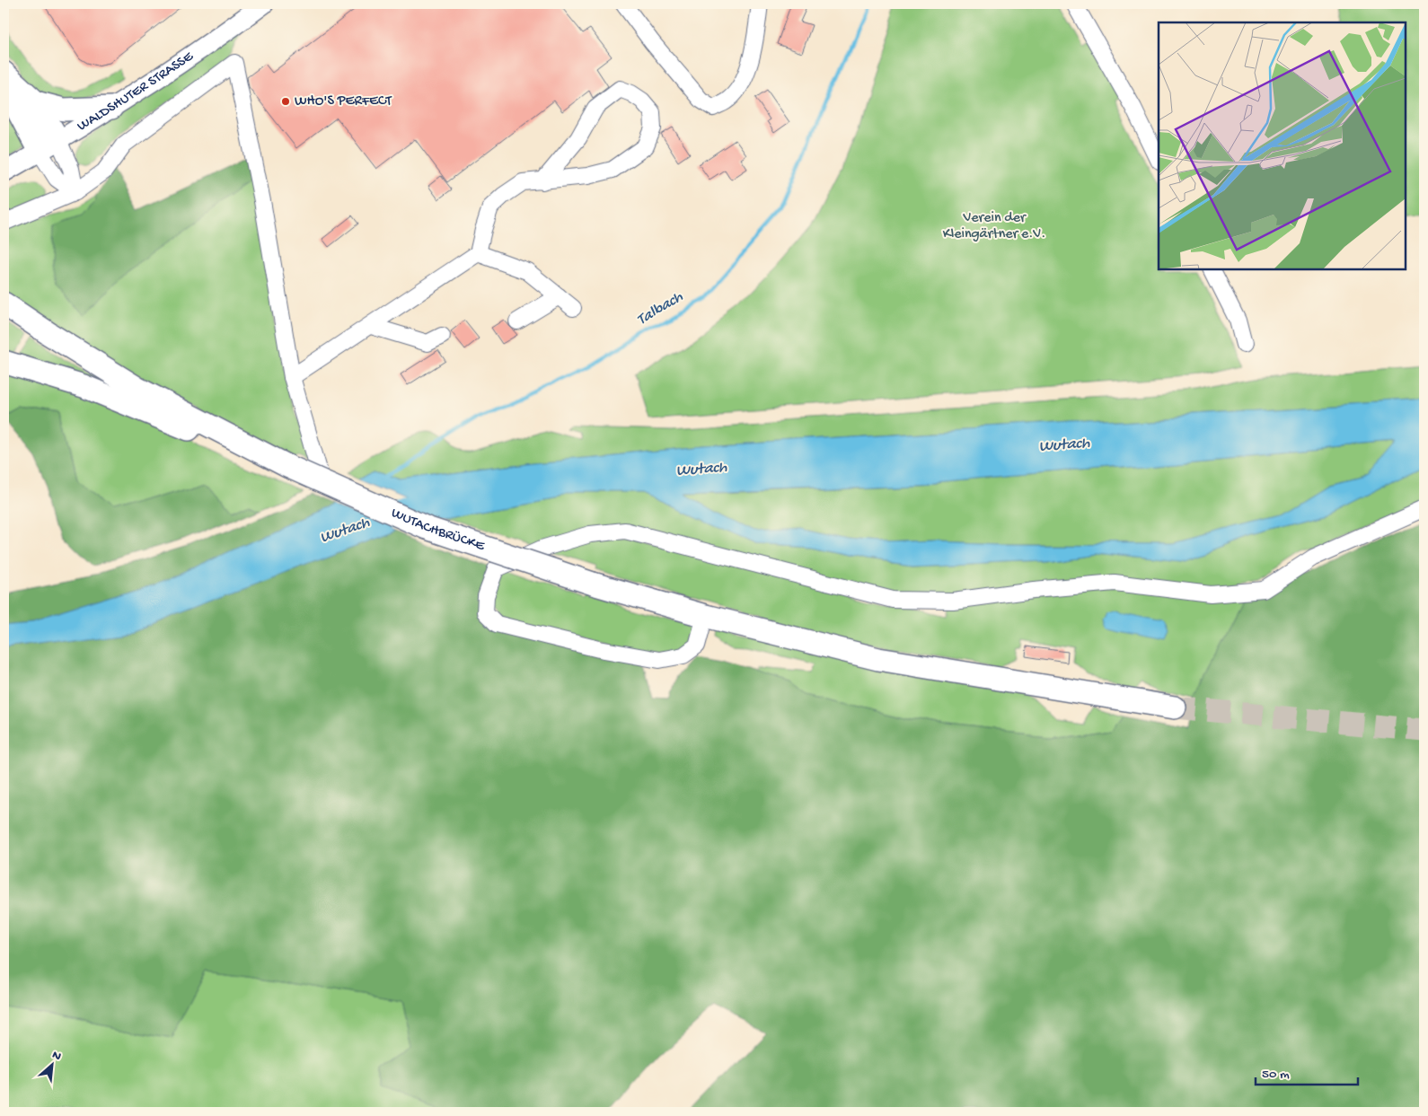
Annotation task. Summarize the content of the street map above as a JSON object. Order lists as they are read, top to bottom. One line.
{"streets":{"highway":["WUTACHBRÜCKE"],"main road":["WALDSHUTER STRASSE"]},"water":["Talbach","Wutach"],"parks":["Verein der Kleingärtner e.V."],"places":["WHO'S PERFECT"],"scale_bar":"50 m","north":"top right"}
